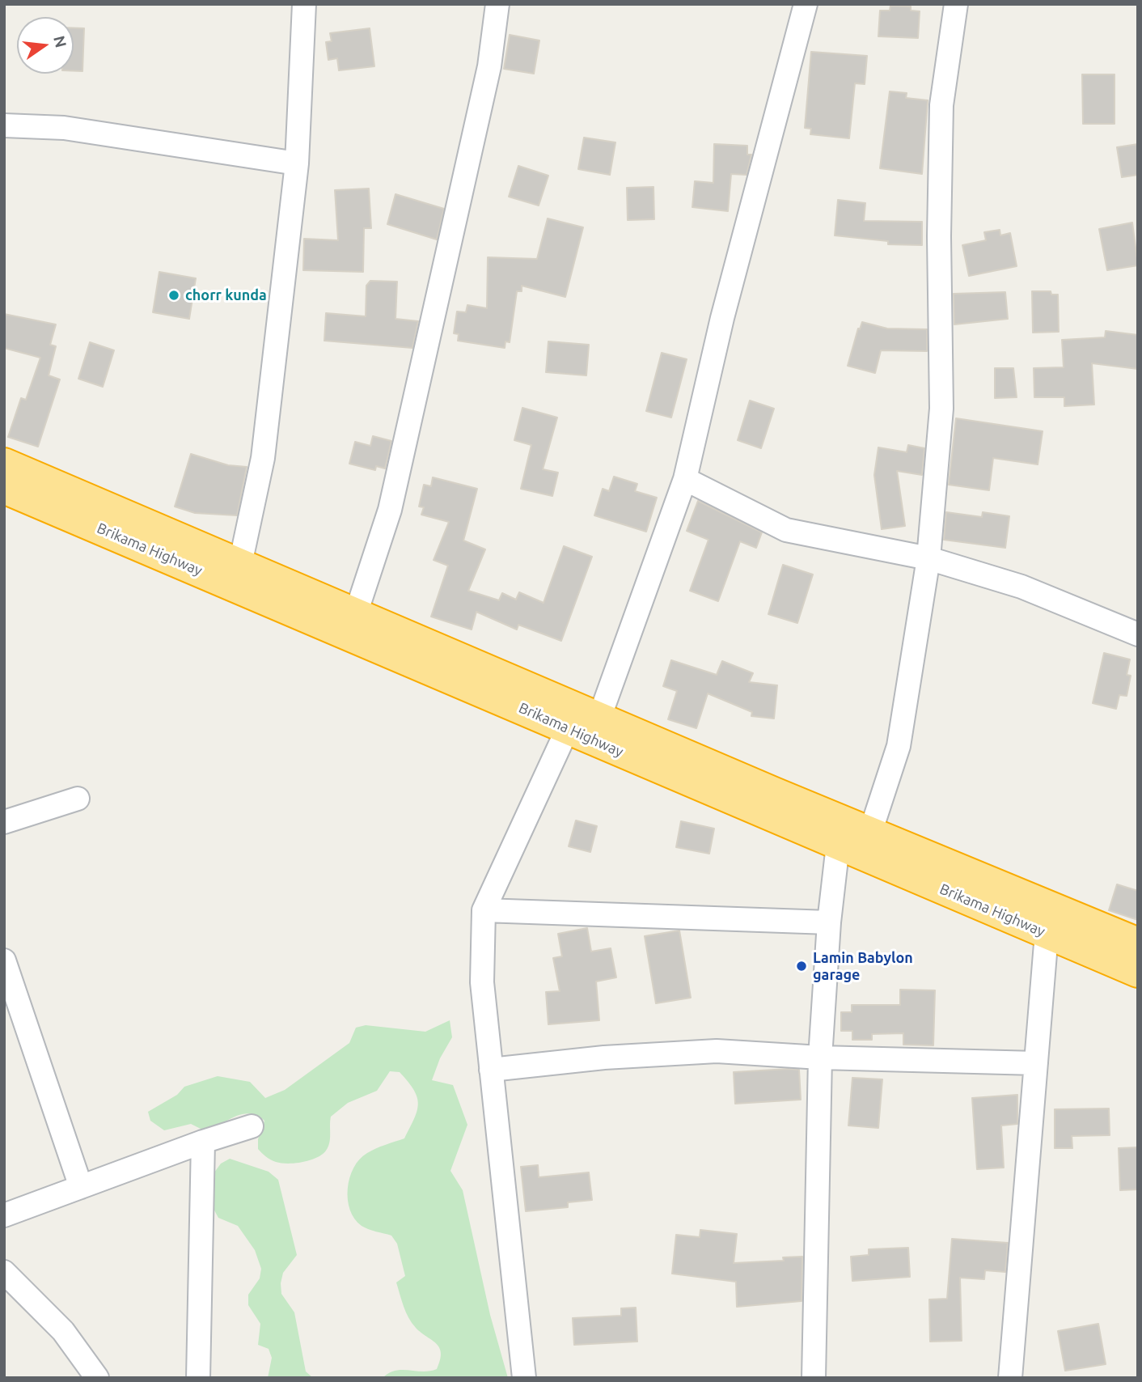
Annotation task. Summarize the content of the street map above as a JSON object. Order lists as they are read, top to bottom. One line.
{"streets":{"highway":["Brikama Highway"]},"places":["chorr kunda","Lamin Babylon garage"],"north":"right"}
